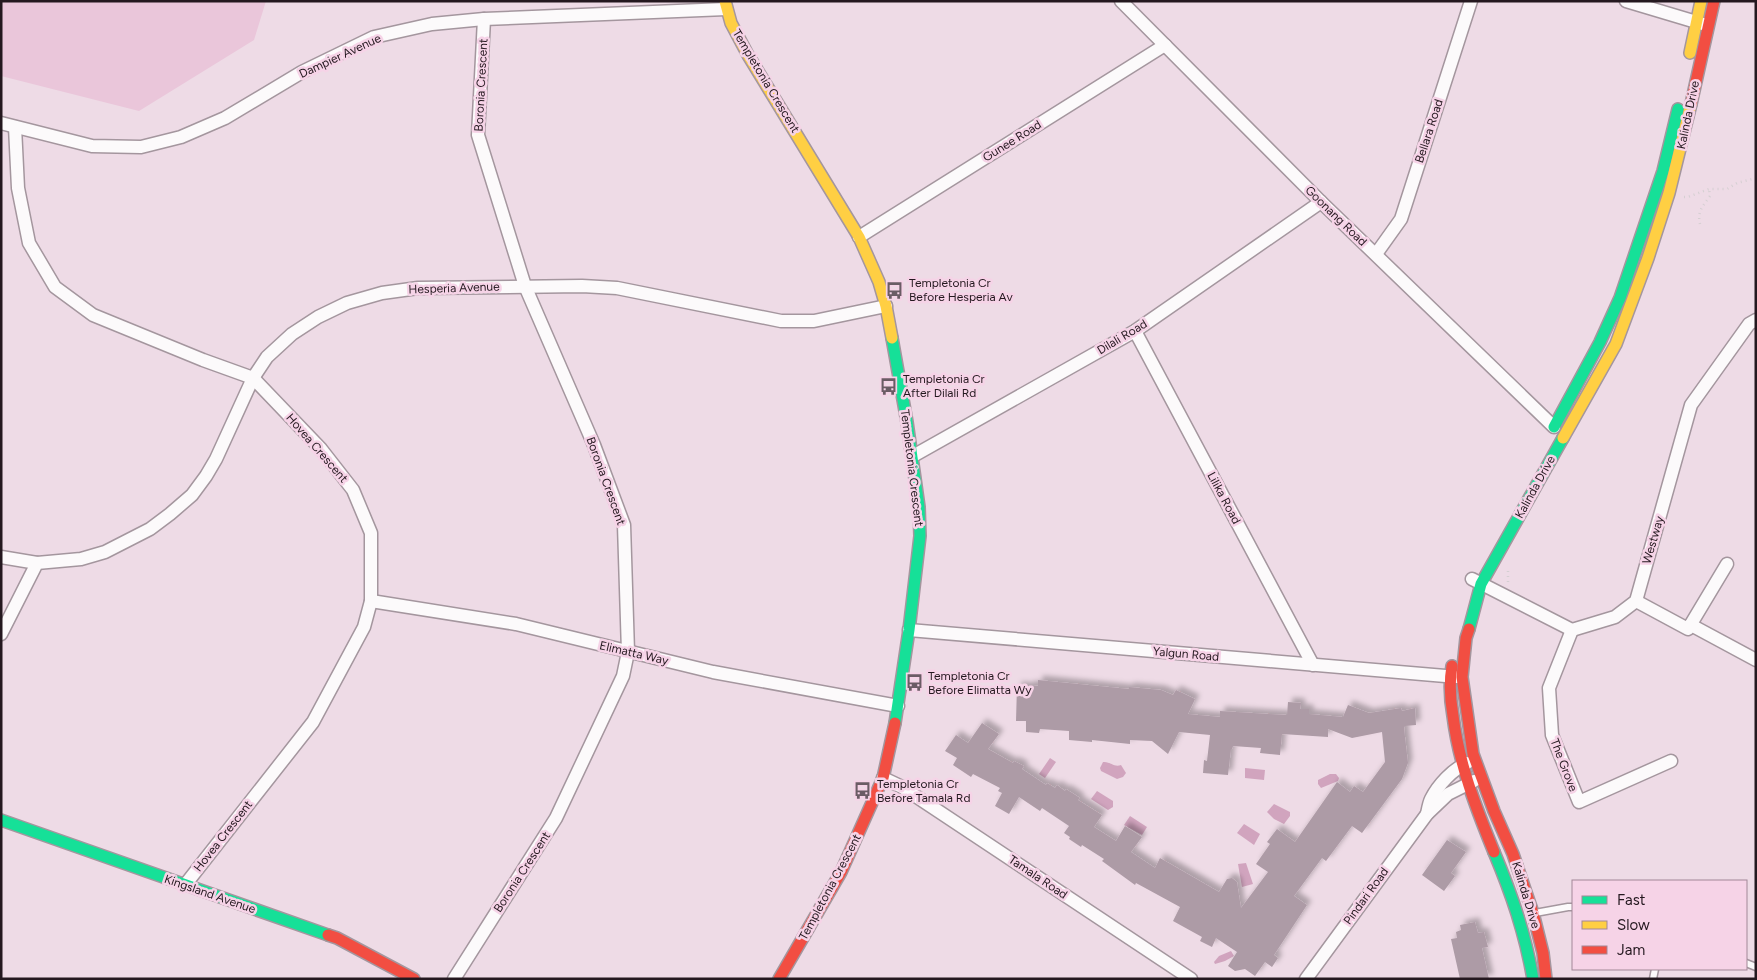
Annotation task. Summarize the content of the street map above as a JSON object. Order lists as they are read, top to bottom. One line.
{"streets":{"street":["Dampier Avenue","Templetonia Crescent","Boronia Crescent","Kalinda Drive","Bellara Road","Gunee Road","Goonang Road","Hesperia Avenue","Dilali Road","Hovea Crescent","Lilika Road","Westway","Elimatta Way","Yalgun Road","The Grove","Tamala Road","Kingsland Avenue","Pindari Road"]},"crossings":[["Dampier Avenue","Templetonia Crescent"],["Dampier Avenue","Boronia Crescent"],["Dampier Avenue","Hovea Crescent"],["Templetonia Crescent","Gunee Road"],["Templetonia Crescent","Hesperia Avenue"],["Templetonia Crescent","Dilali Road"],["Templetonia Crescent","Elimatta Way"],["Templetonia Crescent","Yalgun Road"],["Templetonia Crescent","Tamala Road"],["Boronia Crescent","Hesperia Avenue"],["Boronia Crescent","Elimatta Way"],["Kalinda Drive","Goonang Road"],["Kalinda Drive","Yalgun Road"],["Kalinda Drive","Pindari Road"],["Bellara Road","Goonang Road"],["Gunee Road","Goonang Road"],["Goonang Road","Dilali Road"],["Hesperia Avenue","Hovea Crescent"],["Dilali Road","Lilika Road"],["Hovea Crescent","Elimatta Way"],["Hovea Crescent","Kingsland Avenue"],["Lilika Road","Yalgun Road"]],"places":{"bus stop":["Templetonia Cr Before Hesperia Av","Templetonia Cr After Dilali Rd","Templetonia Cr Before Elimatta Wy","Templetonia Cr Before Tamala Rd"]},"legend":["Fast","Slow","Jam"]}
